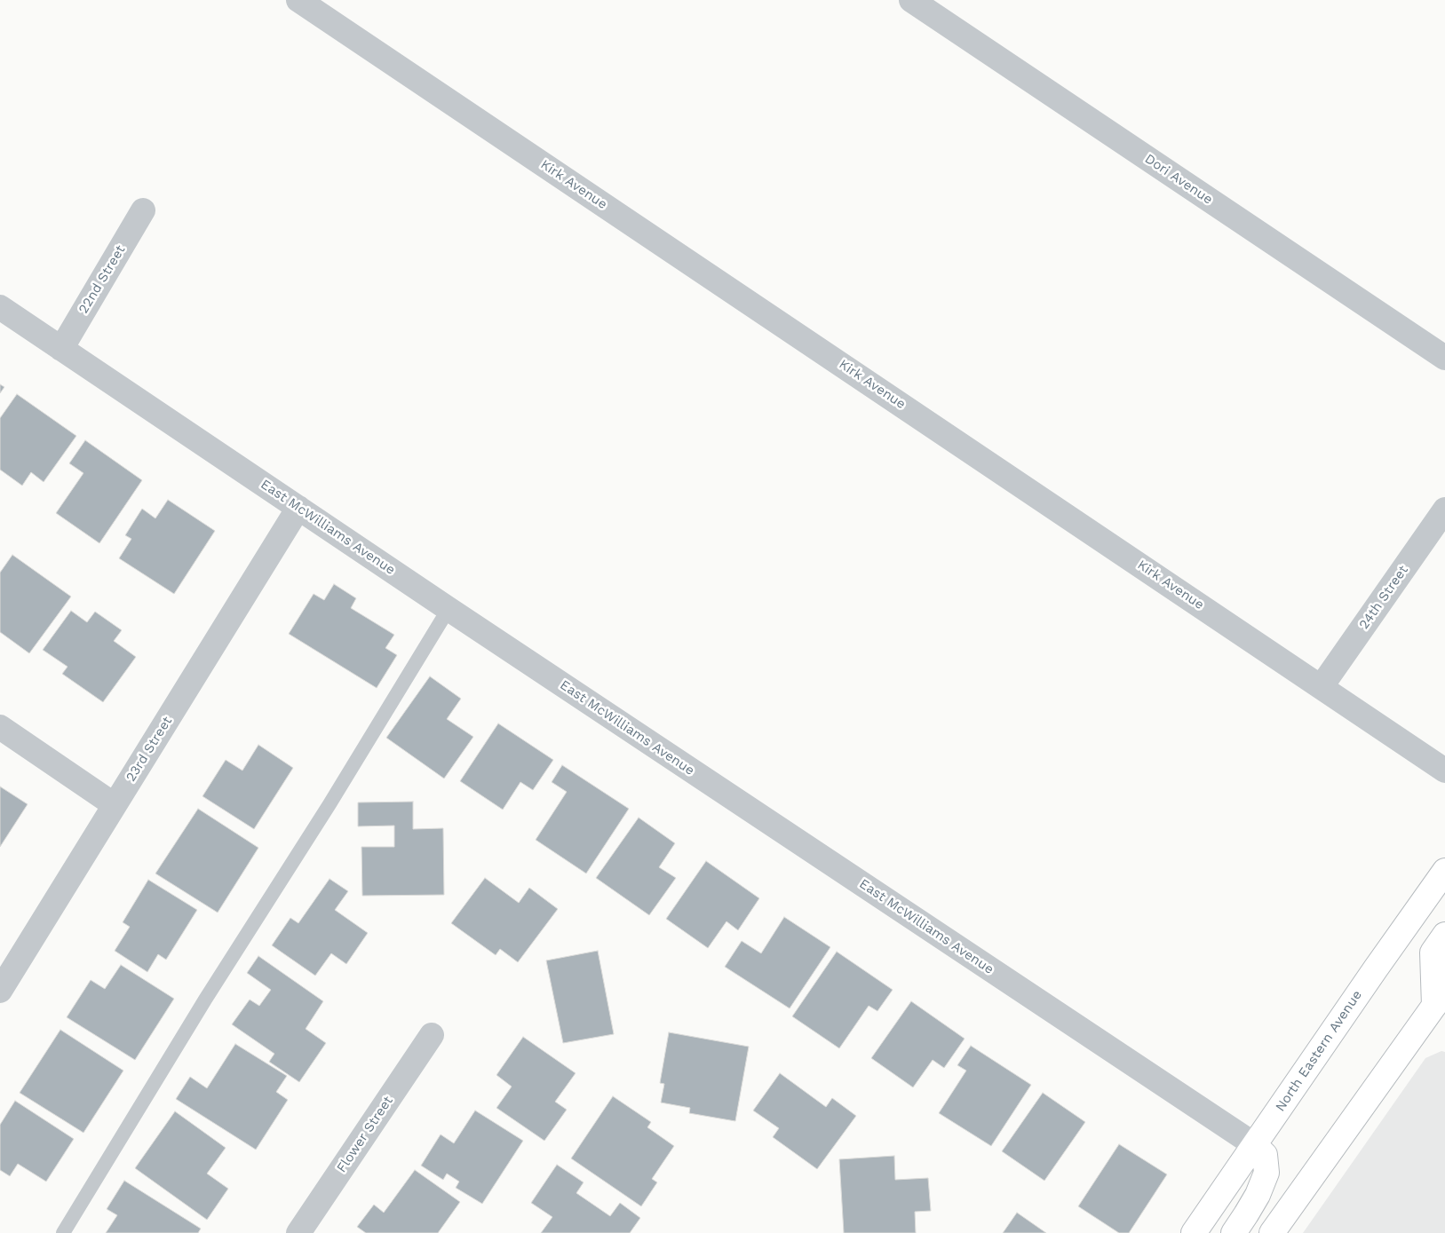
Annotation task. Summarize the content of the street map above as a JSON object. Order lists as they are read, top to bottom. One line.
{"streets":{"main road":["North Eastern Avenue"],"street":["Dori Avenue","Kirk Avenue","22nd Street","East McWilliams Avenue","24th Street","23rd Street","Flower Street"]},"crossings":[["Kirk Avenue","24th Street"],["22nd Street","East McWilliams Avenue"],["East McWilliams Avenue","23rd Street"],["East McWilliams Avenue","North Eastern Avenue"]]}
